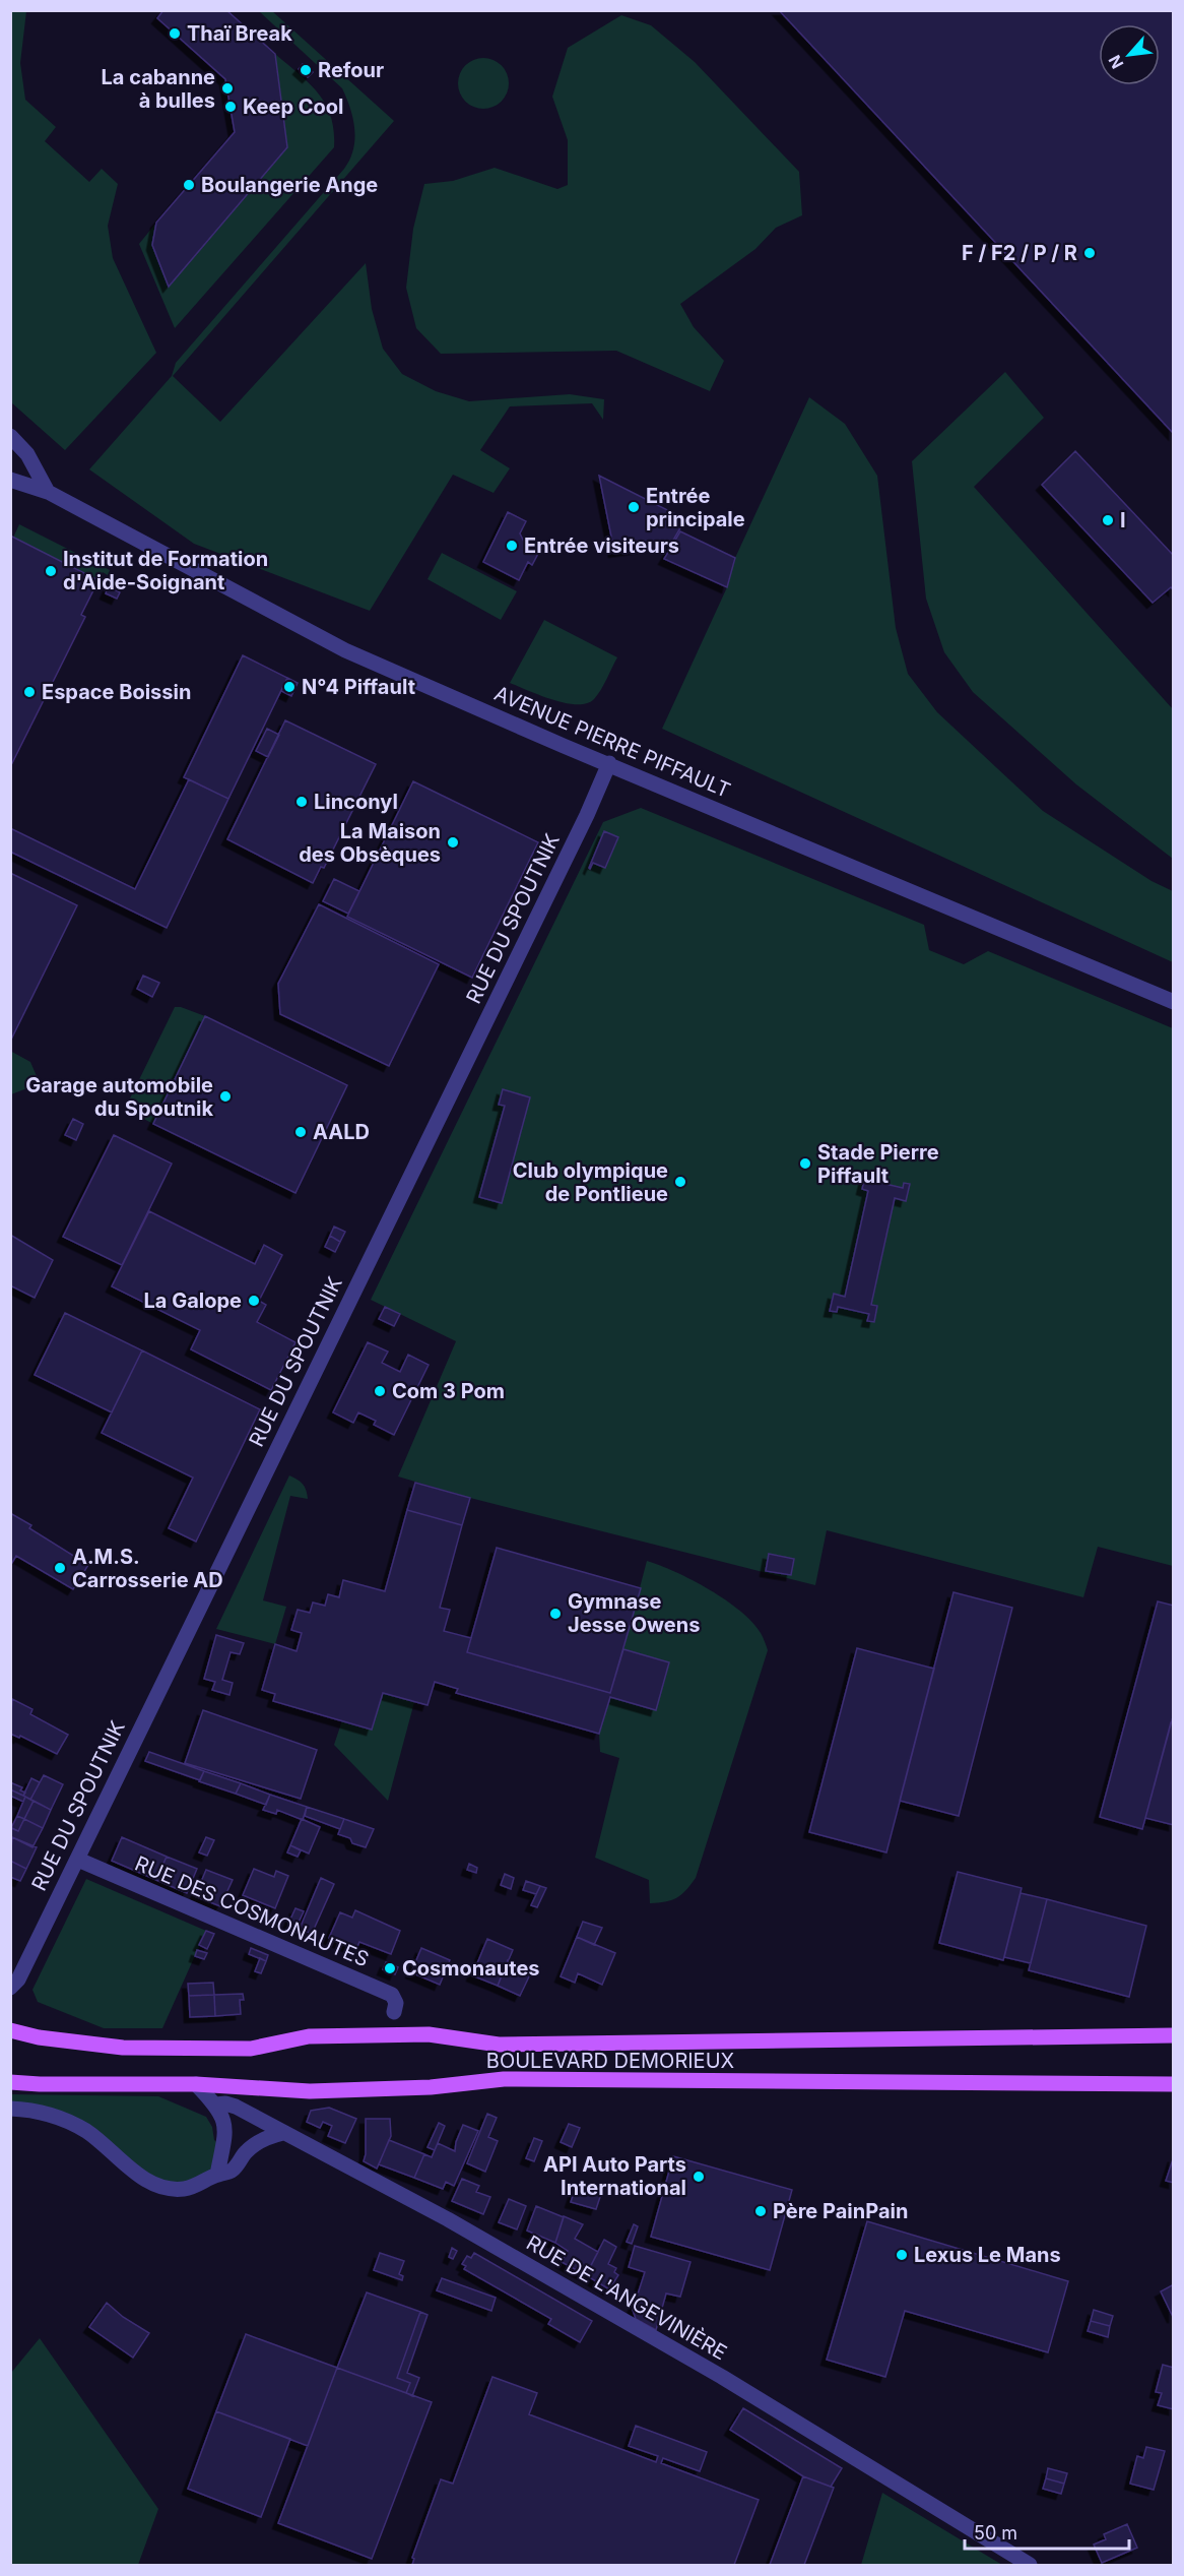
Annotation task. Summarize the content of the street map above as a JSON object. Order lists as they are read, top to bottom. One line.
{"streets":{"main road":["BOULEVARD DEMORIEUX"],"street":["AVENUE PIERRE PIFFAULT","RUE DU SPOUTNIK","RUE DES COSMONAUTES","RUE DE L'ANGEVINIÈRE"]},"crossings":[["AVENUE PIERRE PIFFAULT","RUE DU SPOUTNIK"],["RUE DU SPOUTNIK","RUE DES COSMONAUTES"]],"places":["Thaï Break","Refour","La cabanne à bulles","Keep Cool","Boulangerie Ange","F / F2 / P / R","Entrée principale","I","Entrée visiteurs","Institut de Formation d'Aide-Soignant","N°4 Piffault","Espace Boissin","Linconyl","La Maison des Obsèques","Garage automobile du Spoutnik","AALD","Stade Pierre Piffault","Club olympique de Pontlieue","La Galope","Com 3 Pom","A.M.S. Carrosserie AD","Gymnase Jesse Owens","Cosmonautes","API Auto Parts International","Père PainPain","Lexus Le Mans"],"scale_bar":"50 m","north":"bottom left"}
